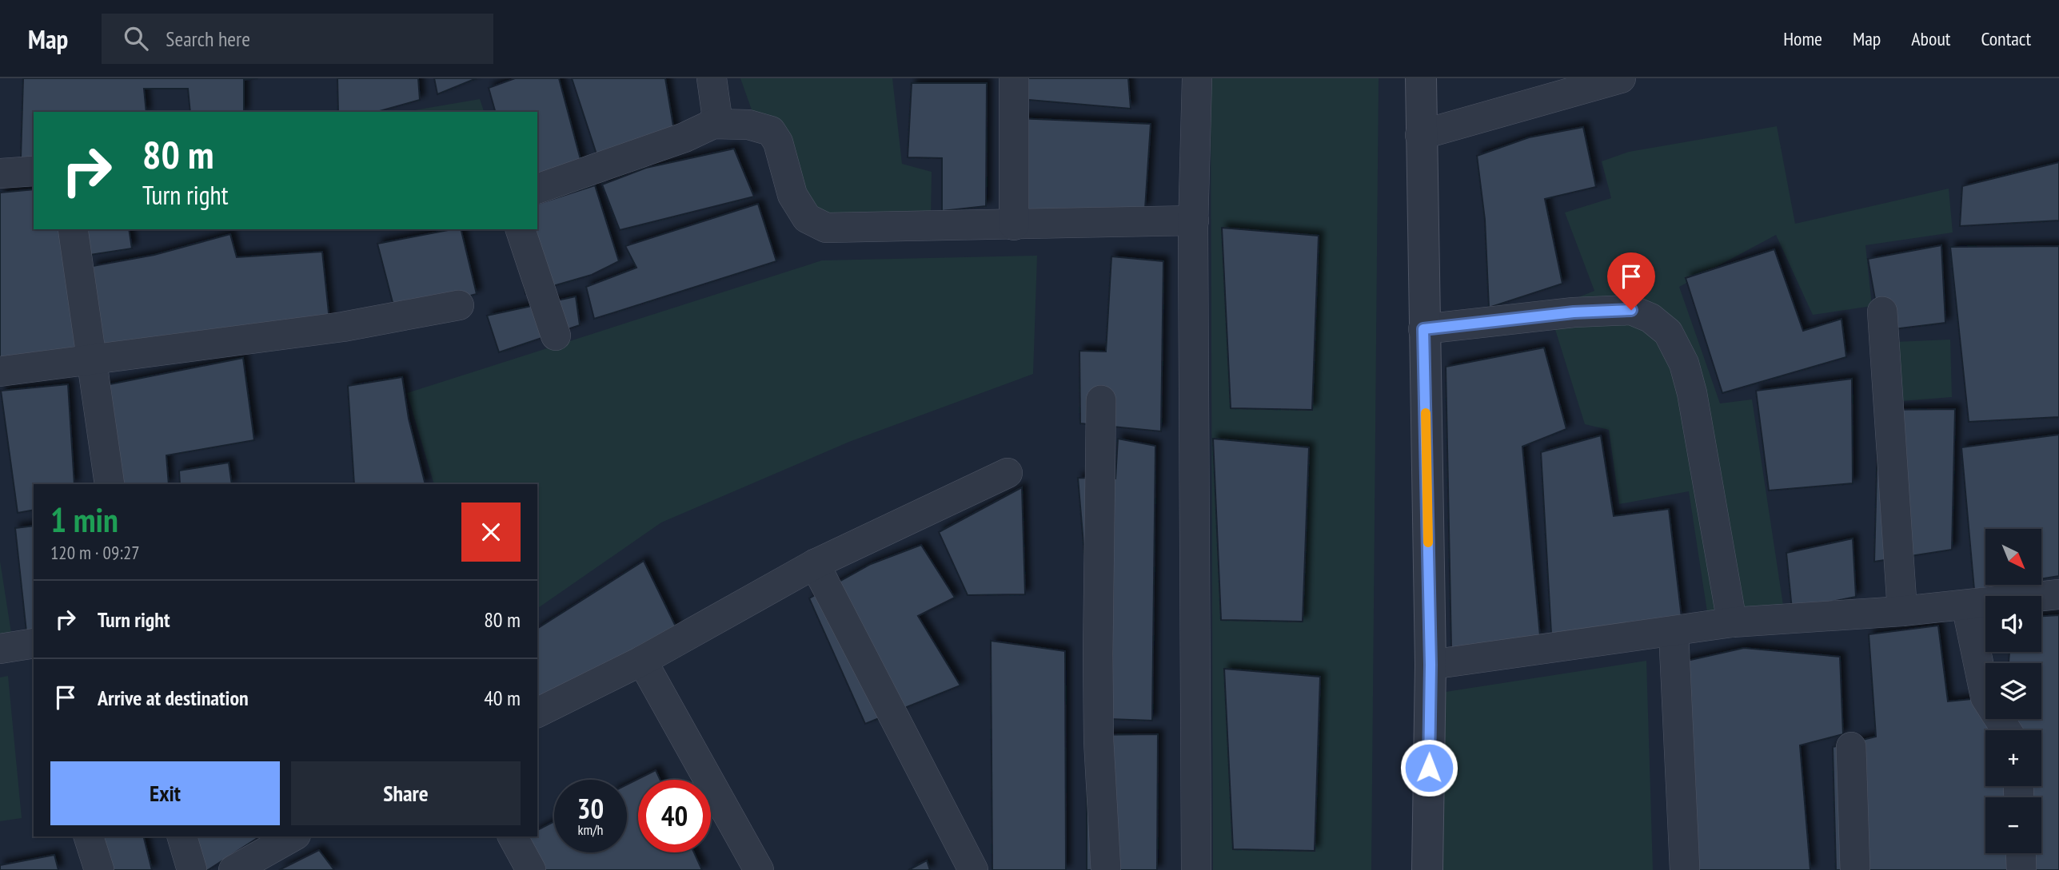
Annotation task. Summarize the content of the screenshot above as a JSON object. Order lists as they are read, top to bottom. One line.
{"north":"bottom right","page":{"header":"Map","search":"Search here","nav":["Home","Map","About","Contact"],"turn":["80 m","Turn right"],"heading":["1 min","120 m · 09:27"],"map_buttons":["+","−"],"list":[{"name":"Turn right","value":"80 m"},{"name":"Arrive at destination","value":"40 m"}],"buttons":["Exit","Share"],"speed":"30 km/h","limit":"40"}}
